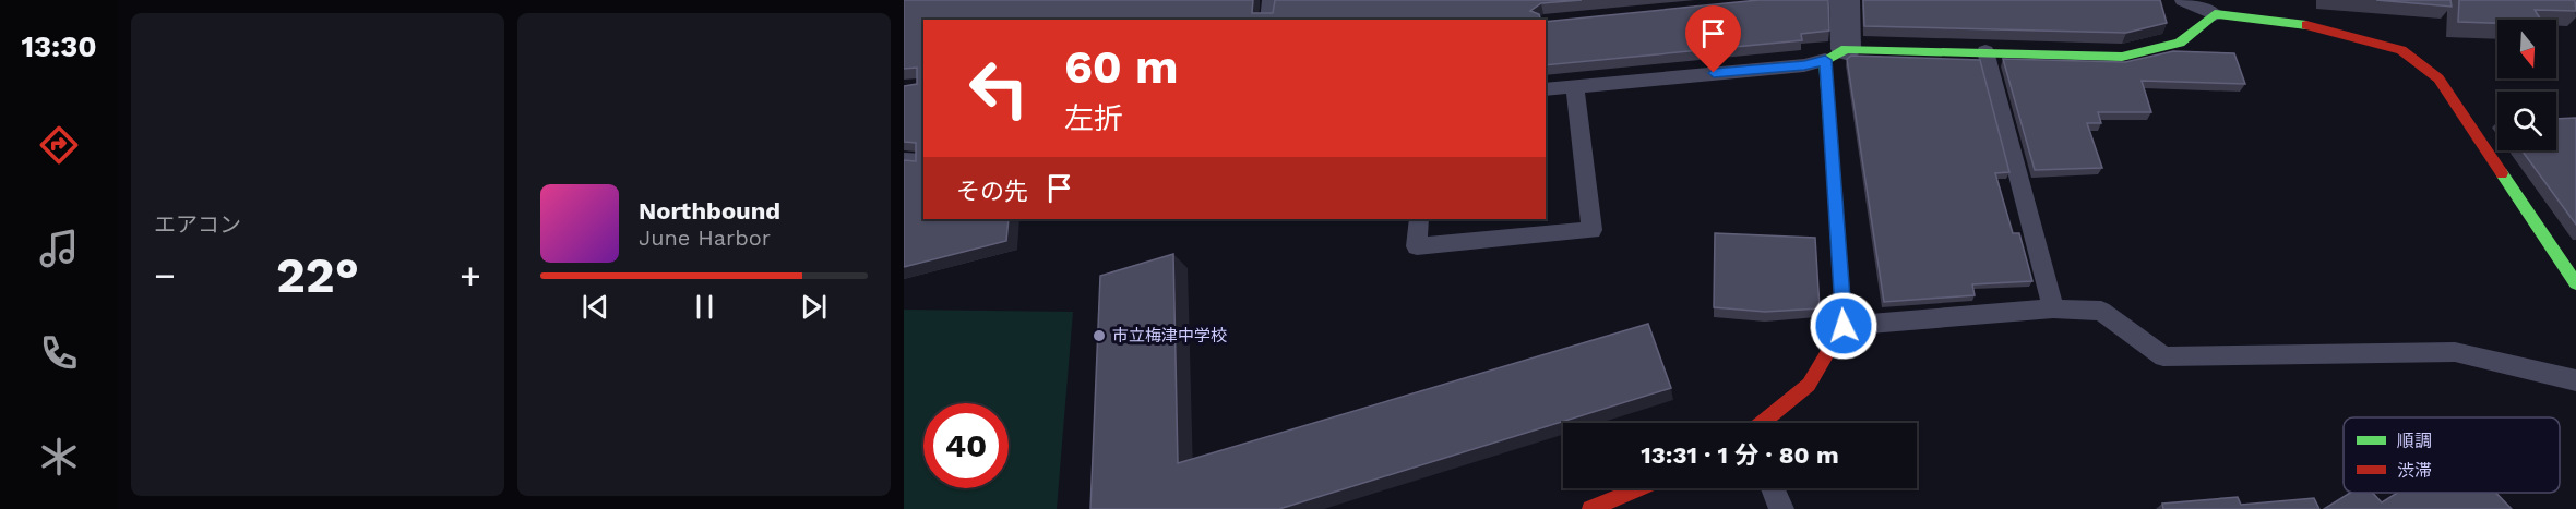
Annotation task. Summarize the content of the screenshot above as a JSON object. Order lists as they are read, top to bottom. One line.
{"places":["市立梅津中学校"],"legend":["順調","渋滞"],"north":"bottom","page":{"tabs":"13:30","tile":"エアコン","turn":["60 m","左折"],"then":"その先","song":["Northbound","June Harbor"],"heat":["−","22°","+"],"limit":"40","trip":"13:31 · 1 分 · 80 m"}}
